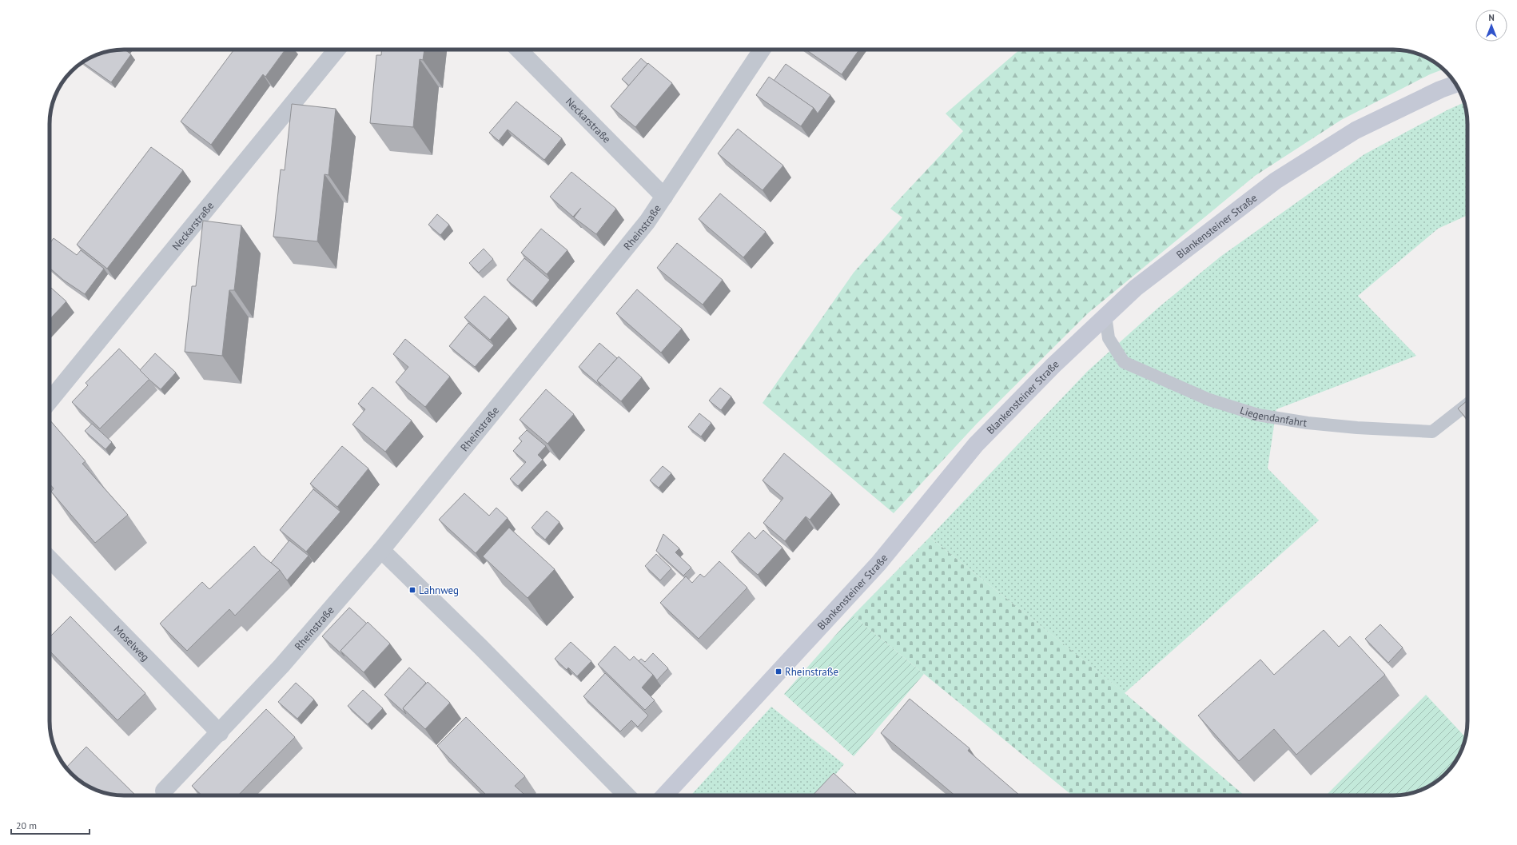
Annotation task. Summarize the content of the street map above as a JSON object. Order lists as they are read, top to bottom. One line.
{"streets":{"main road":["Blankensteiner Straße"],"street":["Neckarstraße","Rheinstraße","Moselweg"],"lane":["Liegendanfahrt"]},"crossings":[["Neckarstraße","Rheinstraße"],["Blankensteiner Straße","Liegendanfahrt"],["Rheinstraße","Moselweg"]],"places":{"transit":["Lahnweg","Rheinstraße"]},"scale_bar":"20 m","north":"top"}
